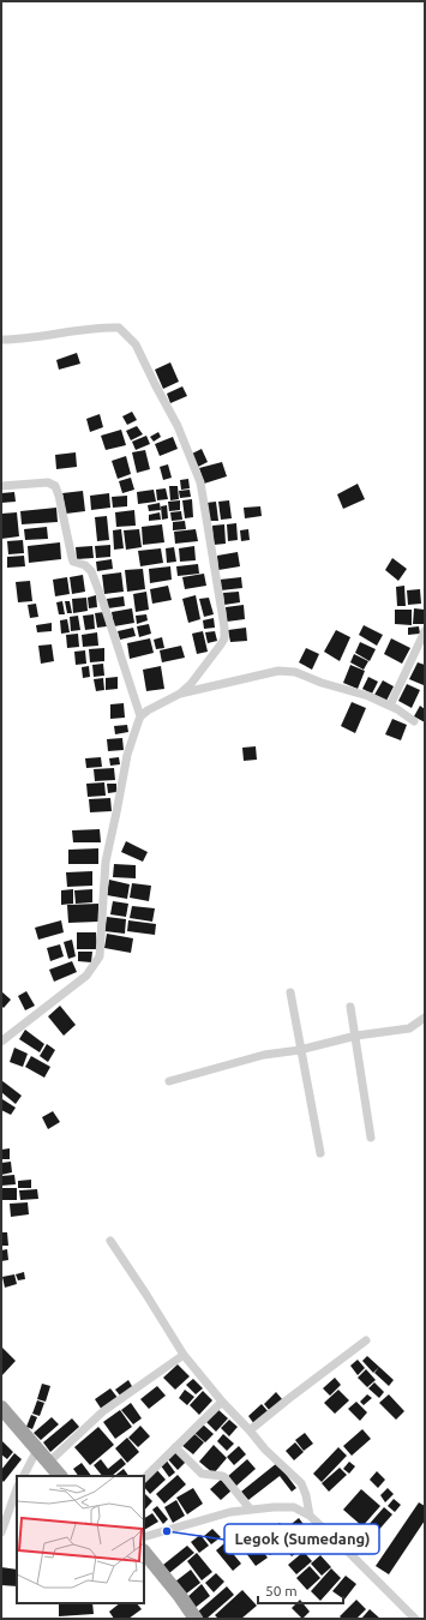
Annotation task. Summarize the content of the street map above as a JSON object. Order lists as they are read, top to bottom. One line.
{"places":["Legok (Sumedang)"],"scale_bar":"50 m"}
